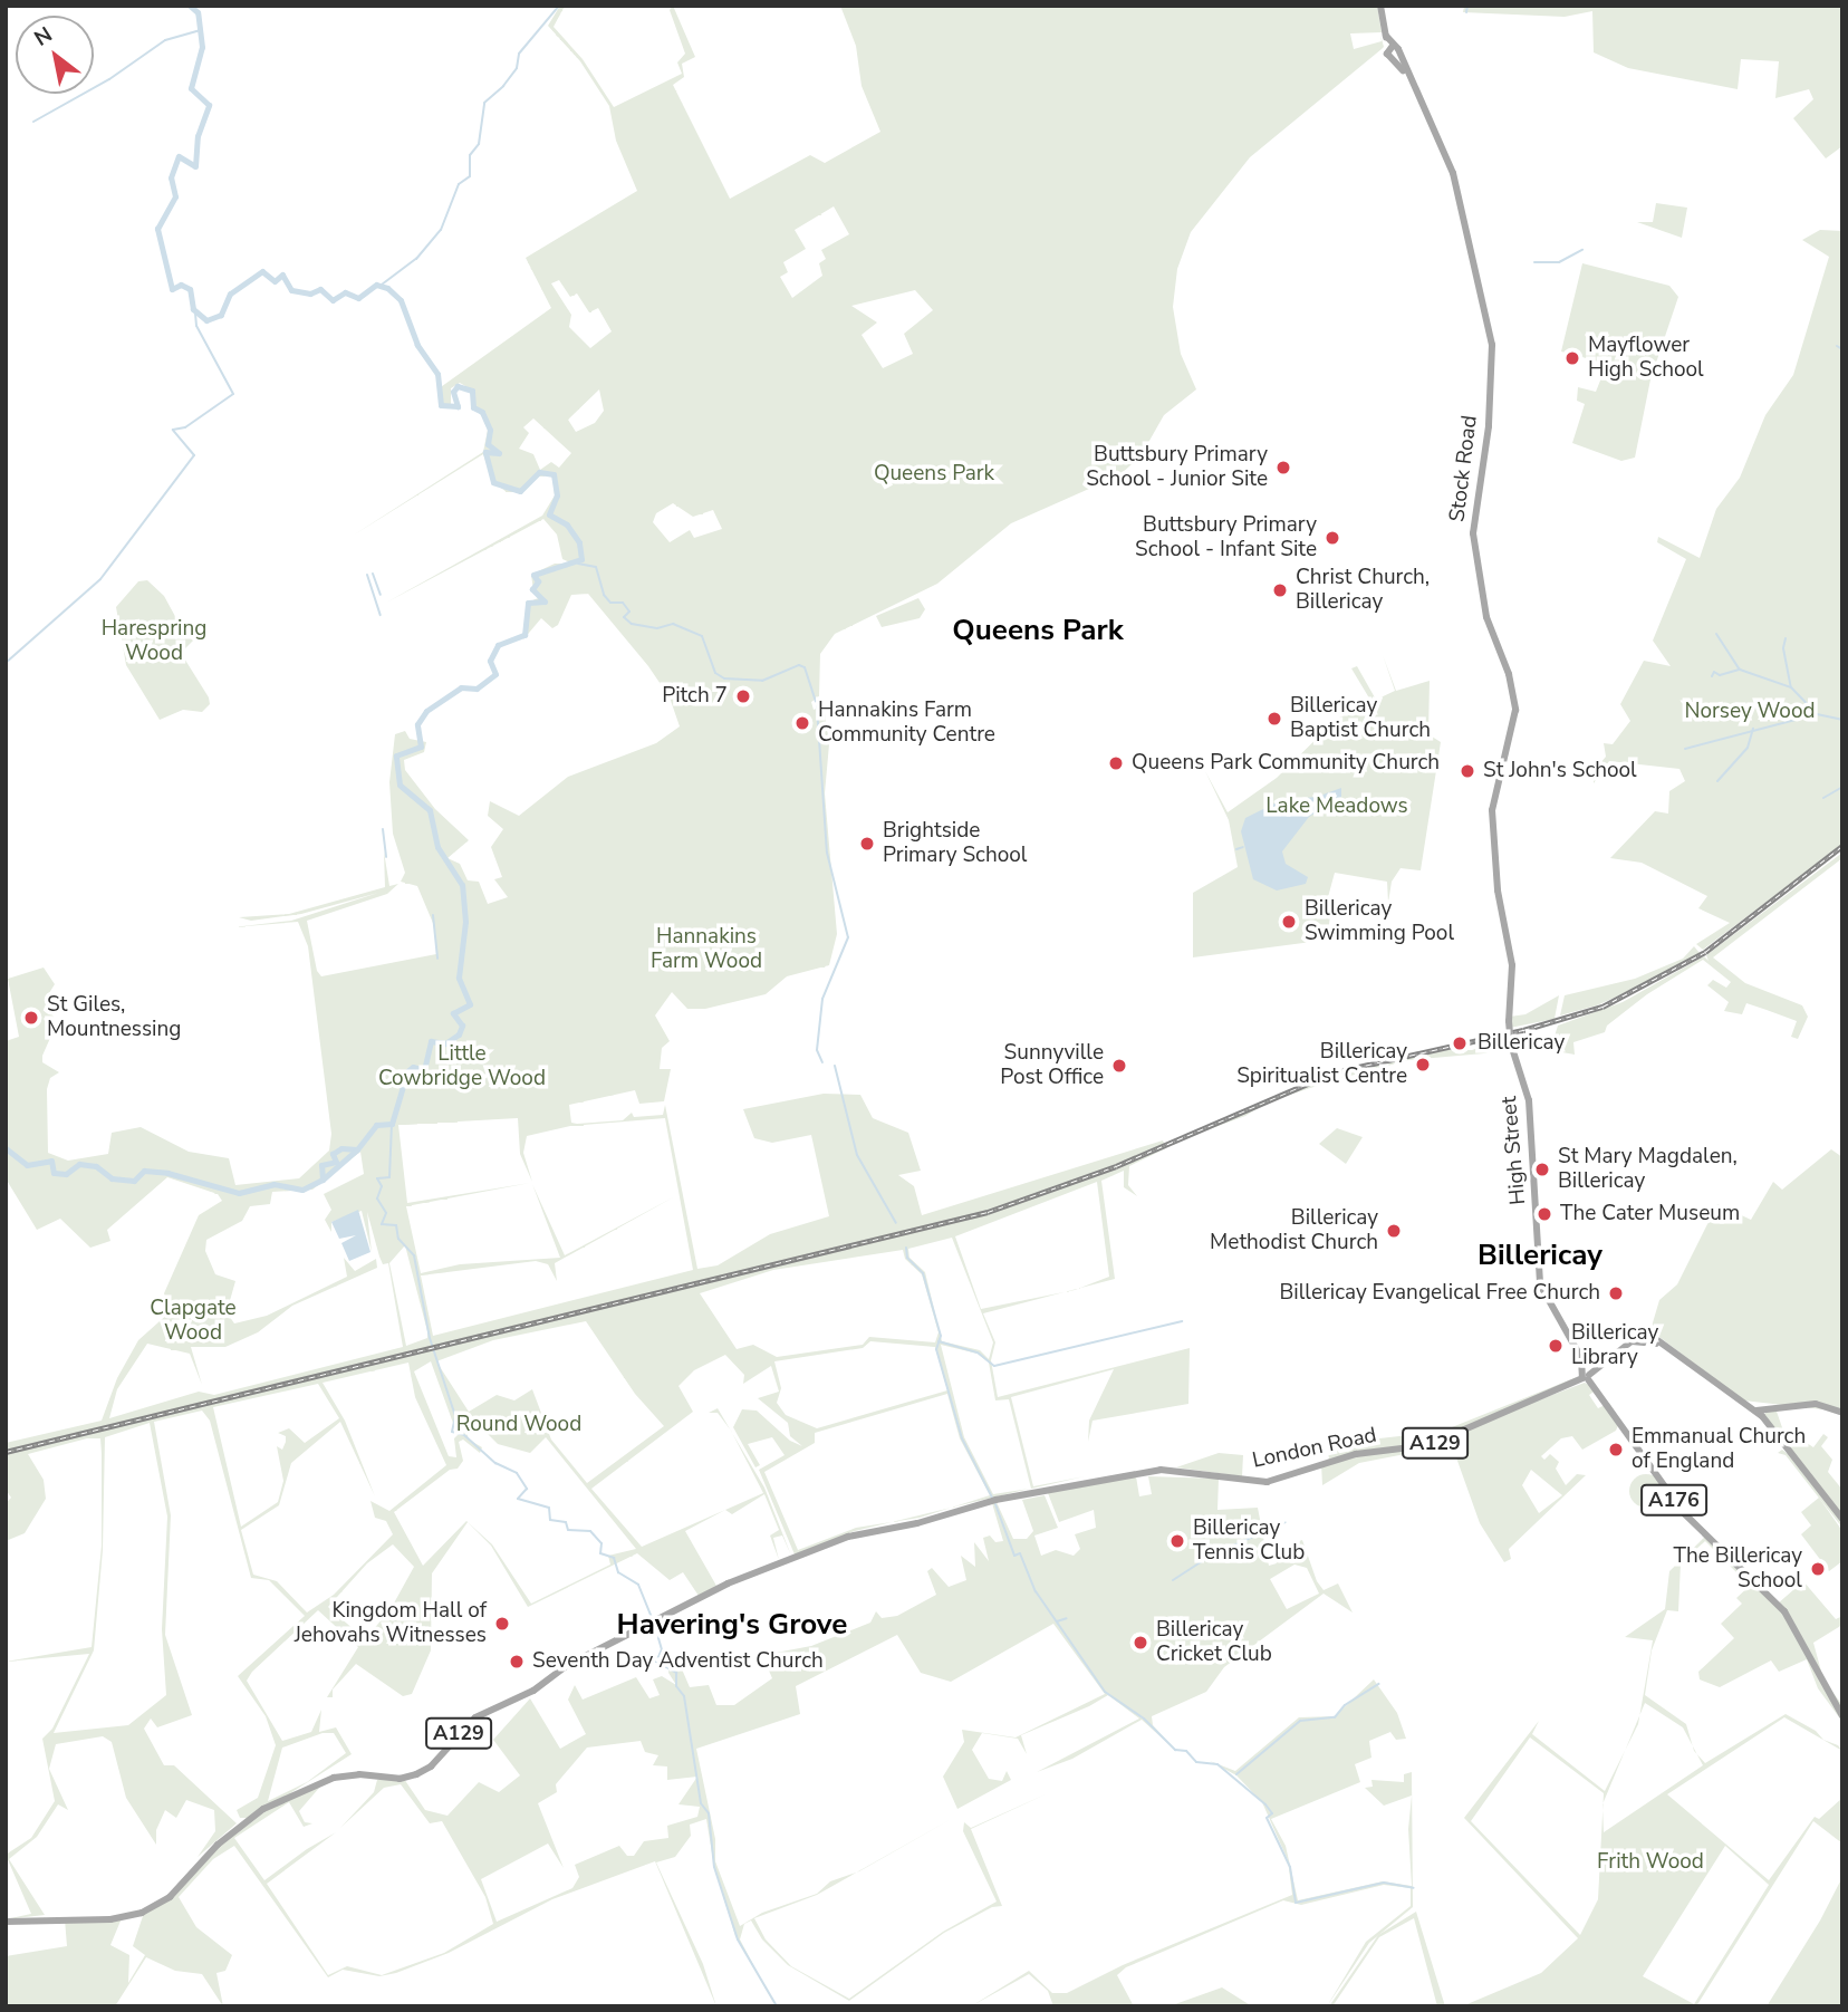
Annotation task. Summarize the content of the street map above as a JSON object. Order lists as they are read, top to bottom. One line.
{"streets":{"main road":["Stock Road","High Street","A129","London Road","A176"]},"crossings":[["Stock Road","High Street"],["High Street","A129"],["High Street","London Road"],["High Street","A176"],["A129","London Road"],["A129","A176"],["London Road","A176"]],"districts":["Queens Park","Billericay","Havering's Grove"],"parks":["Queens Park","Harespring Wood","Norsey Wood","Lake Meadows","Hannakins Farm Wood","Little Cowbridge Wood","Clapgate Wood","Round Wood","Frith Wood"],"places":["Mayflower High School","Buttsbury Primary School - Junior Site","Buttsbury Primary School - Infant Site","Christ Church, Billericay","Pitch 7","Billericay Baptist Church","Hannakins Farm Community Centre","Queens Park Community Church","St John's School","Brightside Primary School","Billericay Swimming Pool","St Giles, Mountnessing","Billericay","Billericay Spiritualist Centre","Sunnyville Post Office","St Mary Magdalen, Billericay","The Cater Museum","Billericay Methodist Church","Billericay Evangelical Free Church","Billericay Library","Emmanual Church of England","Billericay Tennis Club","The Billericay School","Kingdom Hall of Jehovahs Witnesses","Billericay Cricket Club","Seventh Day Adventist Church"],"north":"top left"}
